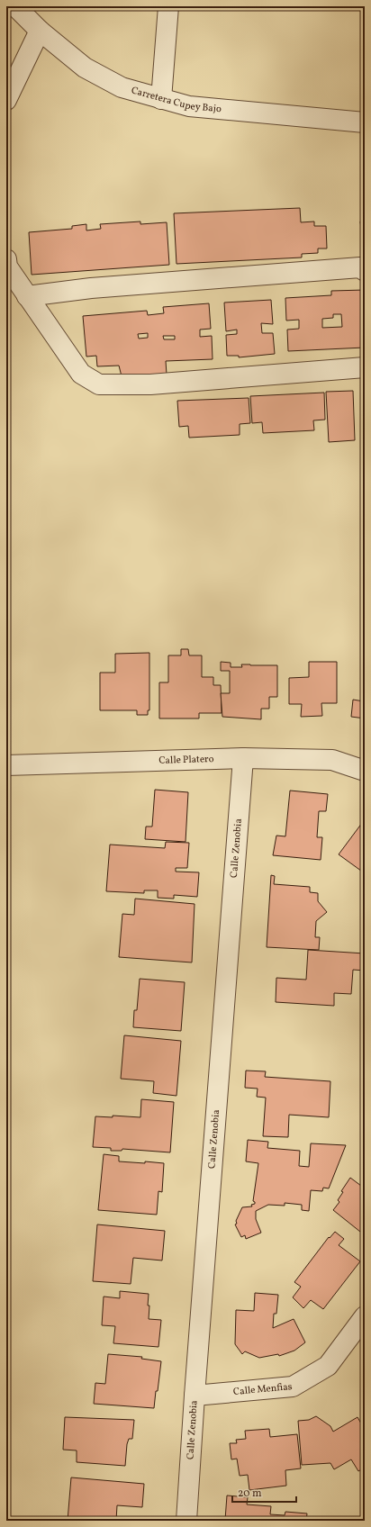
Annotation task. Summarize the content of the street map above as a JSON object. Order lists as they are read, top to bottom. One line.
{"streets":{"street":["Carretera Cupey Bajo","Calle Platero","Calle Zenobia","Calle Menfias"]},"crossings":[["Calle Platero","Calle Zenobia"],["Calle Zenobia","Calle Menfias"]],"scale_bar":"20 m"}
